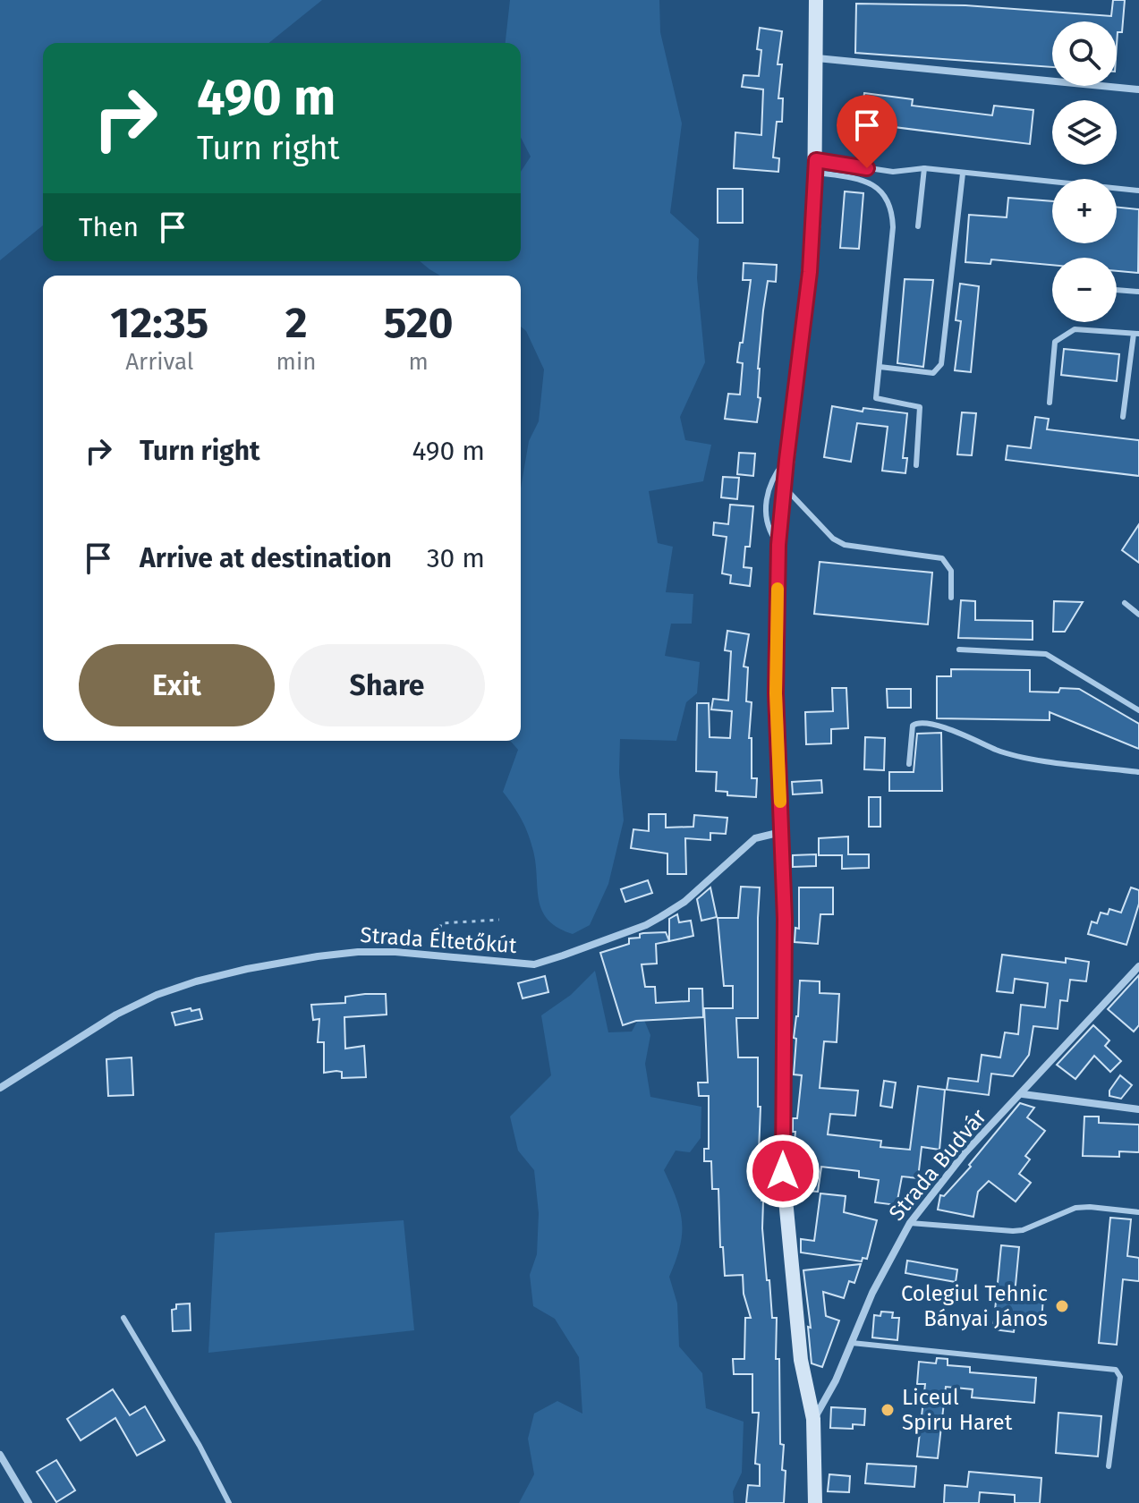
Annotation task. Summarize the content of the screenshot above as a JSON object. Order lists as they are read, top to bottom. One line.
{"streets":{"street":["Strada Éltetőkút","Strada Budvár"]},"places":["Colegiul Tehnic Bányai János","Liceul Spiru Haret"],"page":{"map_buttons":["+","−"],"turn":["490 m","Turn right"],"then":"Then","eta":["12:35","Arrival","2","min","520","m"],"list":[{"name":"Turn right","value":"490 m"},{"name":"Arrive at destination","value":"30 m"}],"buttons":["Exit","Share"]}}
